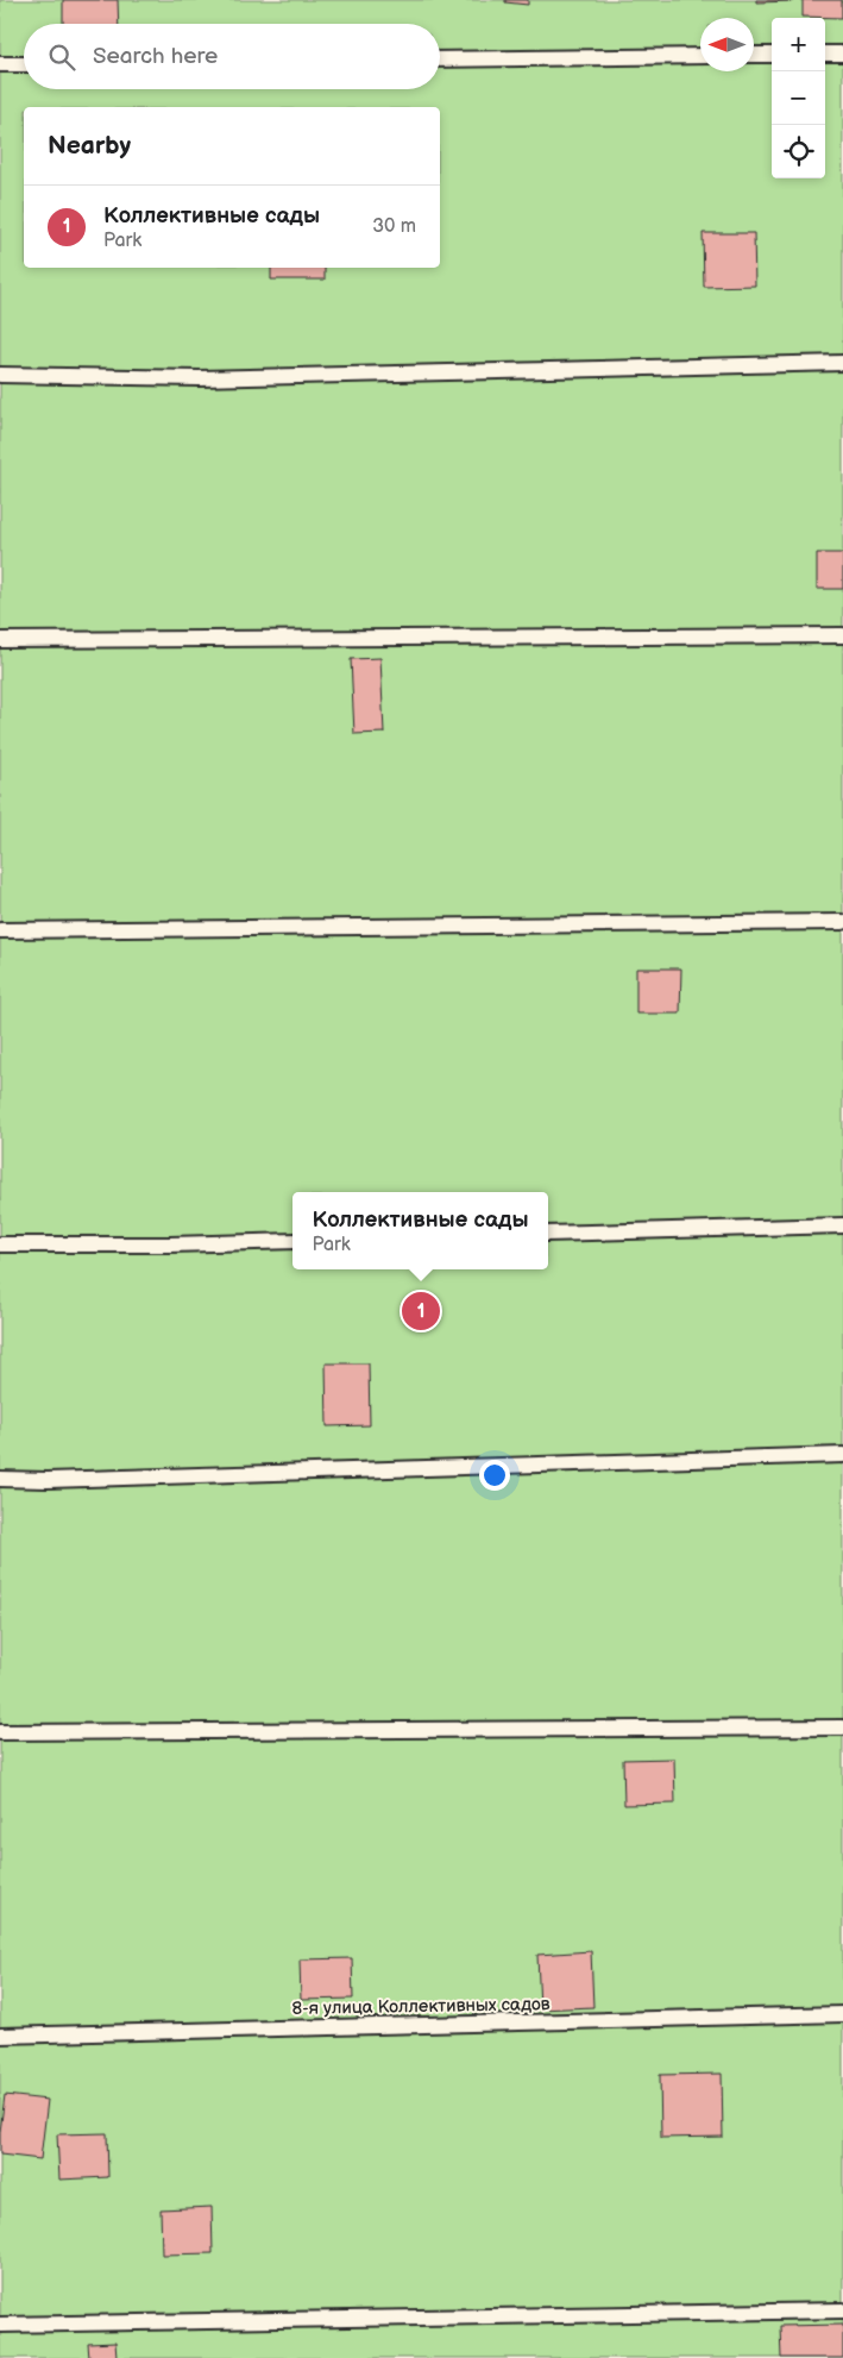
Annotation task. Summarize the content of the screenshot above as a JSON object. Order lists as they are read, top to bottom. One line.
{"streets":{"lane":["8-я улица Коллективных садов"]},"north":"left","page":{"map_buttons":["+","−"],"search":"Search here","heading":"Nearby","list":[{"mark":"1","name":"Коллективные сады","note":"Park","value":"30 m"}],"popup":["Коллективные сады","Park"],"pins":"1"}}
